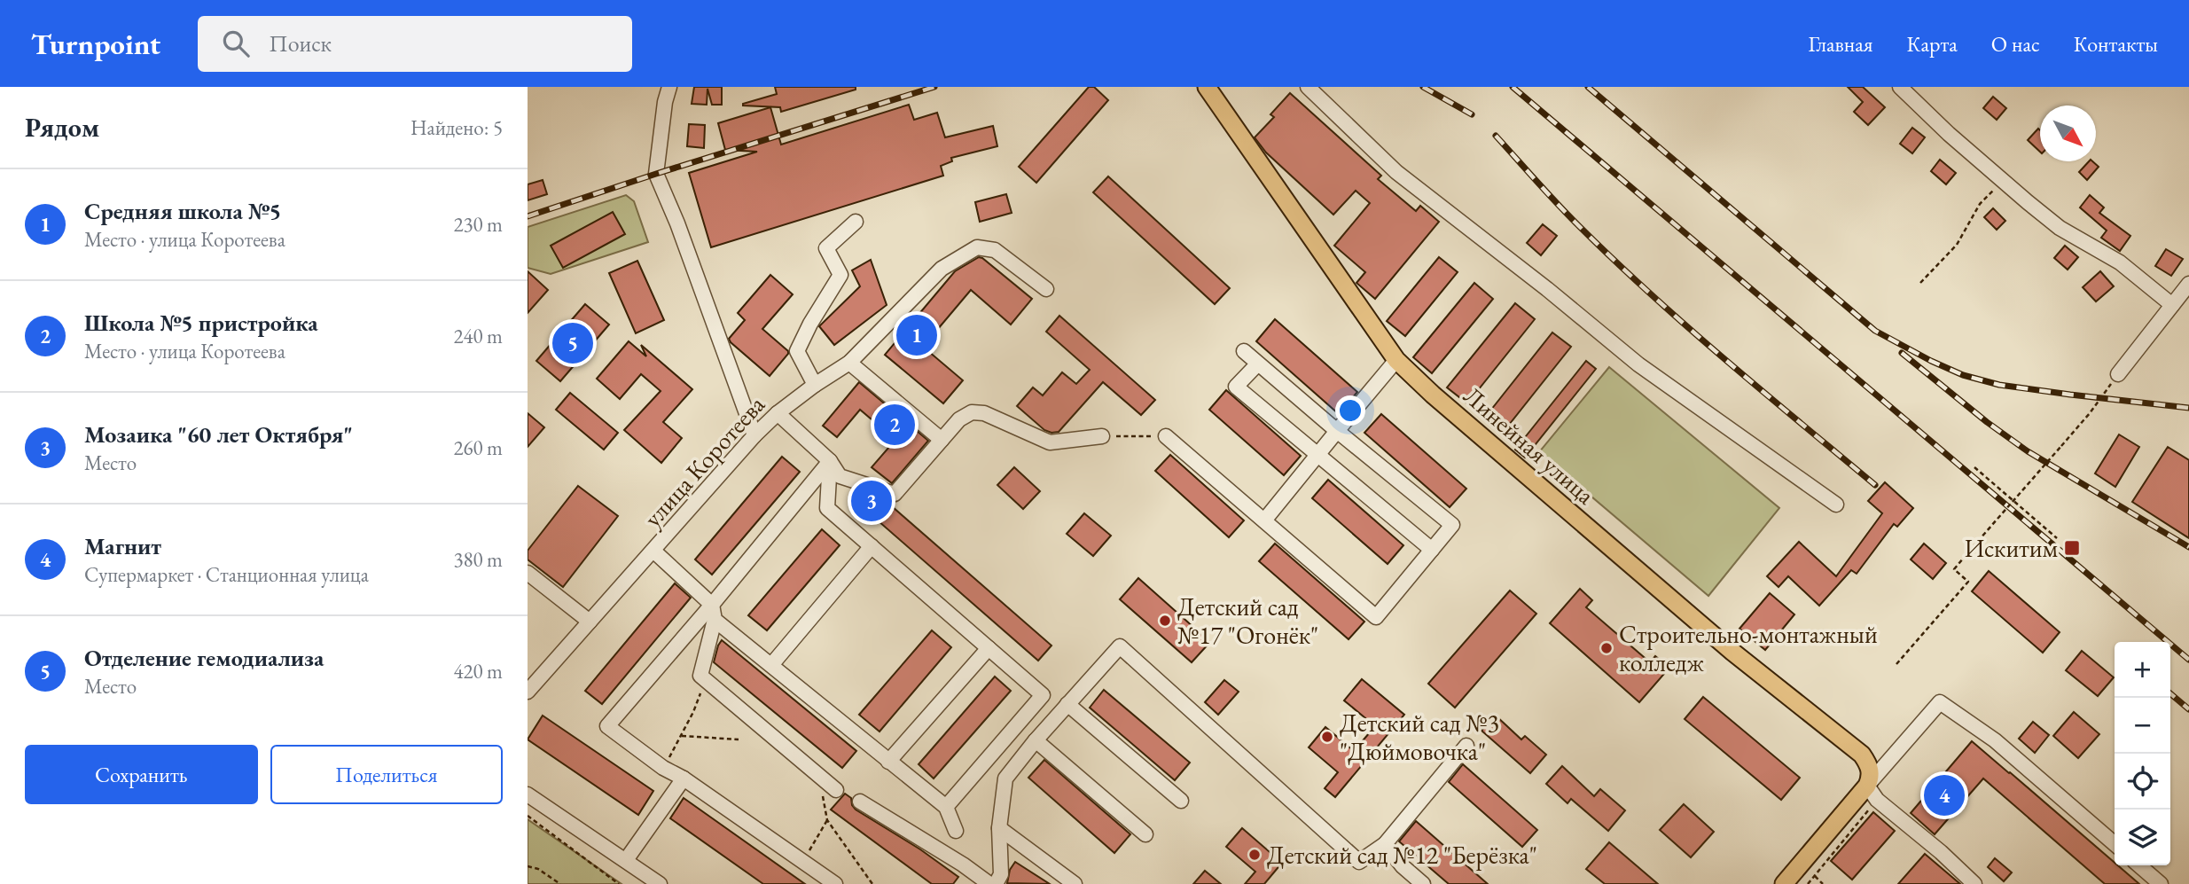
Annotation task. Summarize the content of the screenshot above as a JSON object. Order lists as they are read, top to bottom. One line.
{"streets":{"main road":["Линейная улица"],"street":["улица Коротеева"]},"places":{"transit":["Искитим"],"other":["Детский сад №17 \"Огонёк\"","Строительно-монтажный колледж","Детский сад №3 \"Дюймовочка\"","Детский сад №12 \"Берёзка\""]},"north":"bottom right","page":{"header":"Turnpoint","search":"Поиск","nav":["Главная","Карта","О нас","Контакты"],"heading":["Рядом","Найдено: 5"],"list":[{"mark":"1","name":"Средняя школа №5","note":"Место · улица Коротеева","value":"230 m"},{"mark":"2","name":"Школа №5 пристройка","note":"Место · улица Коротеева","value":"240 m"},{"mark":"3","name":"Мозаика \"60 лет Октября\"","note":"Место","value":"260 m"},{"mark":"4","name":"Магнит","note":"Супермаркет · Станционная улица","value":"380 m"},{"mark":"5","name":"Отделение гемодиализа","note":"Место","value":"420 m"}],"pins":["1","5","2","3","4"],"map_buttons":["+","−"],"buttons":["Сохранить","Поделиться"]}}
